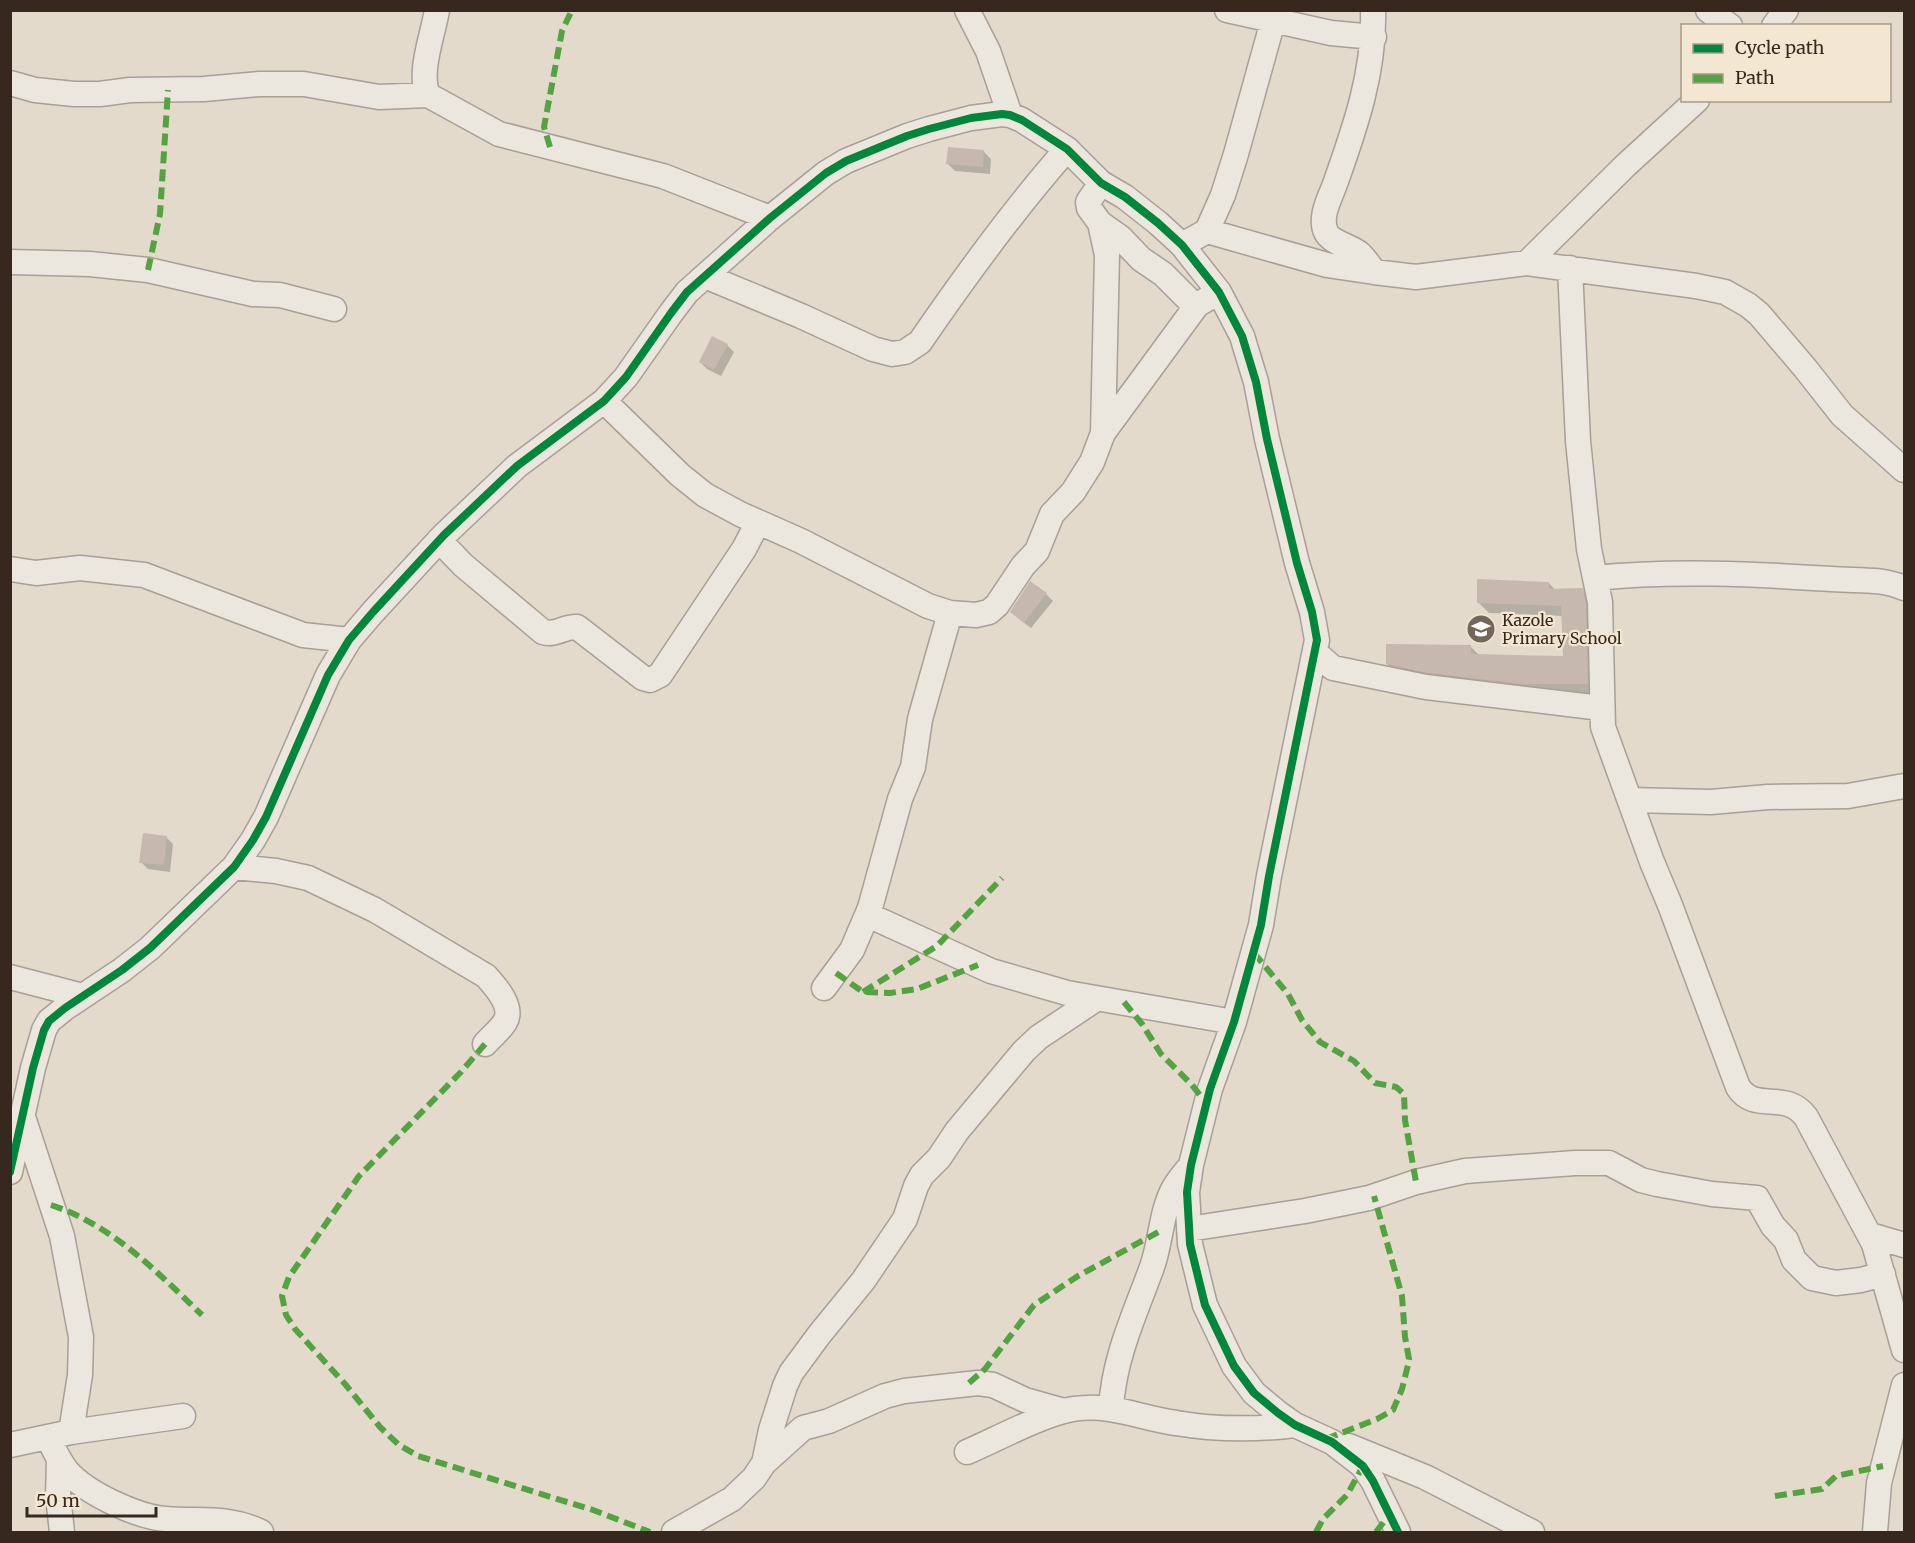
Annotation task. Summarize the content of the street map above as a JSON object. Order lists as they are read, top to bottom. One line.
{"places":{"school or university":["Kazole Primary School"]},"legend":["Cycle path","Path"],"scale_bar":"50 m"}
